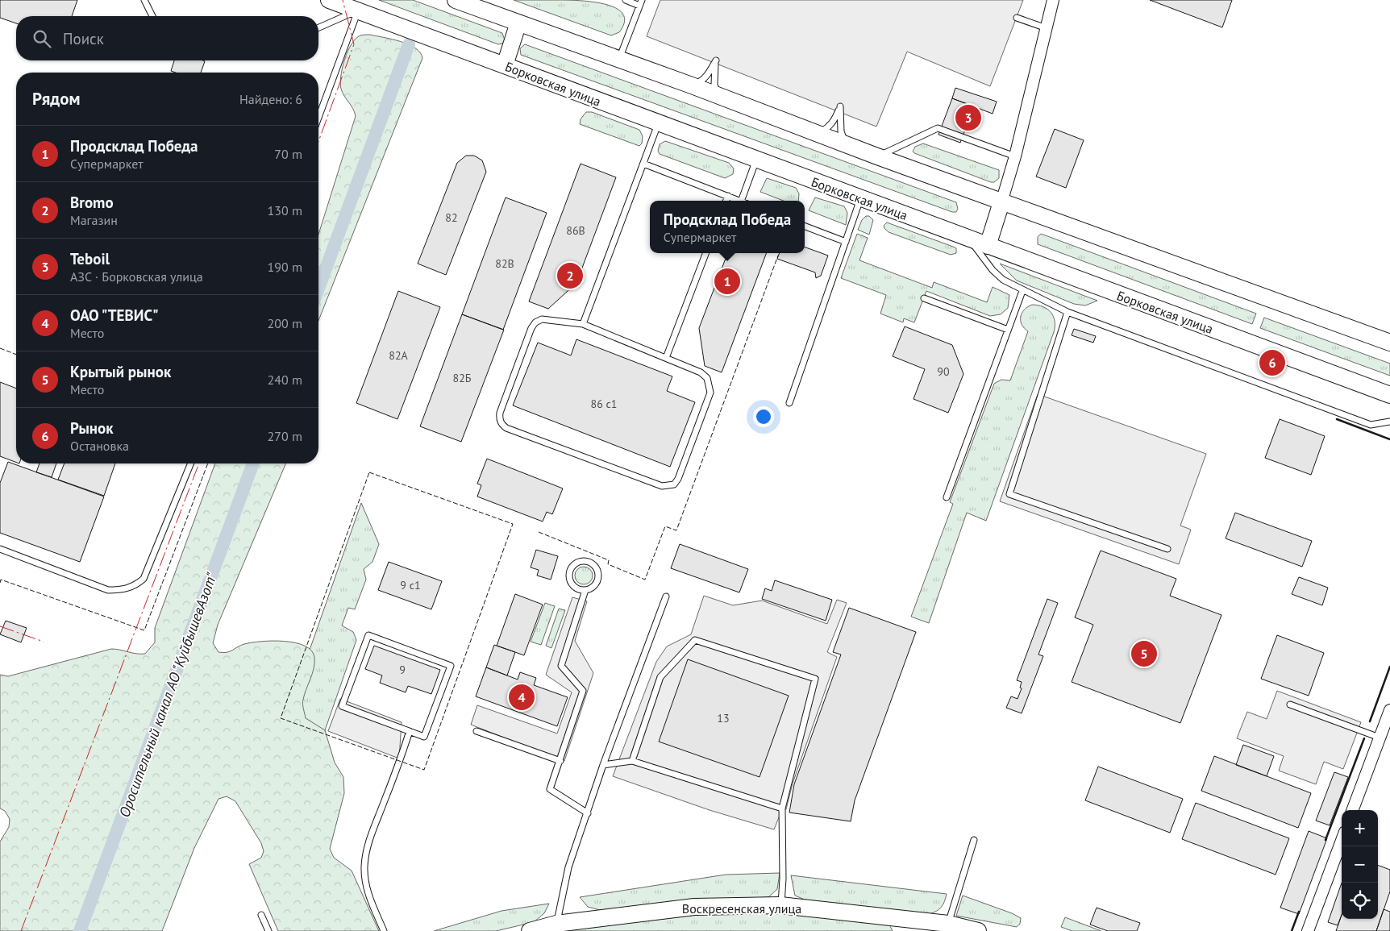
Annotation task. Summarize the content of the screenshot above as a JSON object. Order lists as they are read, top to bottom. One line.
{"streets":{"main road":["Борковская улица","Воскресенская улица"]},"water":["Оросительный канал АО \"КуйбышевАзот\""],"house_numbers":["82","86В","82В","82А","90","82Б","86 c1","9 с1","9","13"],"page":{"search":"Поиск","heading":["Рядом","Найдено: 6"],"pins":["3","2","1","6","5","4"],"list":[{"mark":"1","name":"Продсклад Победа","note":"Супермаркет","value":"70 m"},{"mark":"2","name":"Bromo","note":"Магазин","value":"130 m"},{"mark":"3","name":"Teboil","note":"АЗС · Борковская улица","value":"190 m"},{"mark":"4","name":"ОАО \"ТЕВИС\"","note":"Место","value":"200 m"},{"mark":"5","name":"Крытый рынок","note":"Место","value":"240 m"},{"mark":"6","name":"Рынок","note":"Остановка","value":"270 m"}],"popup":["Продсклад Победа","Супермаркет"],"map_buttons":["+","−"]}}
